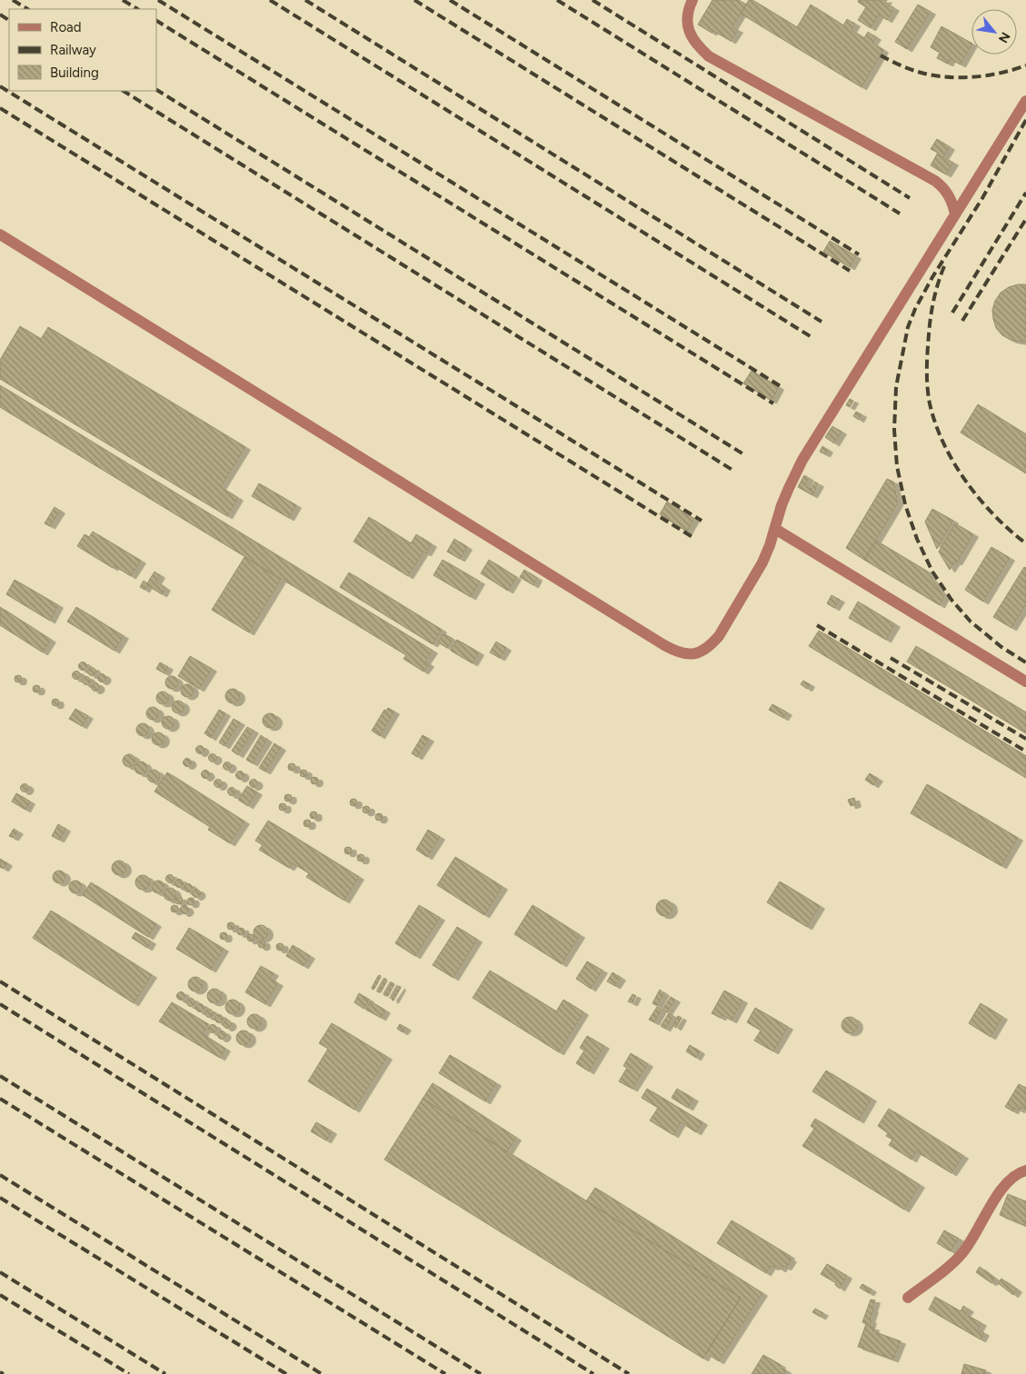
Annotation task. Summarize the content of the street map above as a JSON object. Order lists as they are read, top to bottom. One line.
{"legend":["Road","Railway","Building"],"north":"bottom right"}
